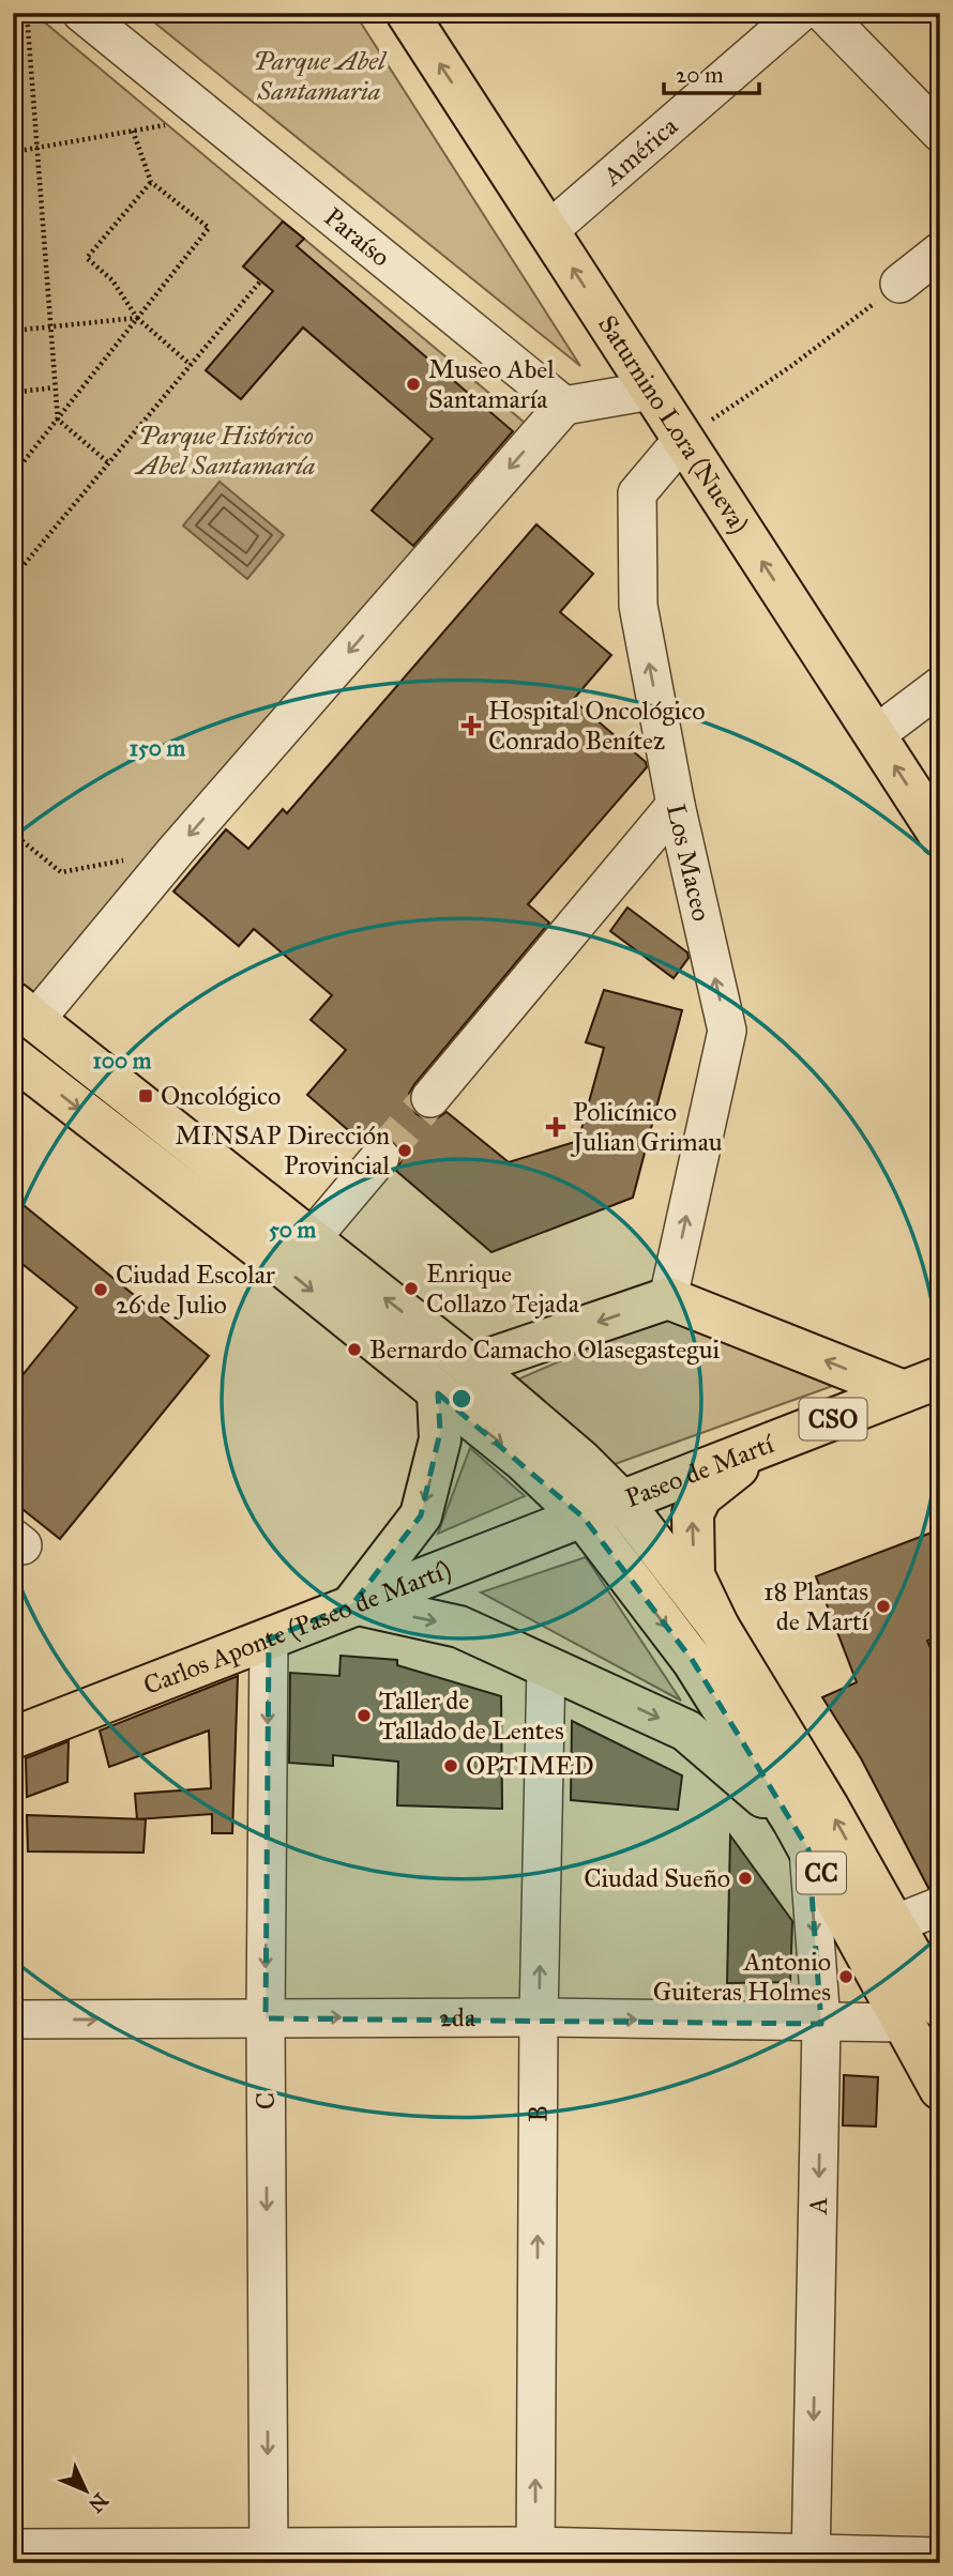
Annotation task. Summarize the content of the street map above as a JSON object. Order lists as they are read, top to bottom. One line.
{"streets":{"main road":["Saturnino Lora (Nueva)","CSO","Paseo de Martí","Carlos Aponte (Paseo de Martí)","CC"],"street":["América","Paraíso","Los Maceo","2da","C","B","A"]},"crossings":[["América","Saturnino Lora (Nueva)"],["Saturnino Lora (Nueva)","Los Maceo"],["Paseo de Martí","Carlos Aponte (Paseo de Martí)"],["Paseo de Martí","CC"],["Carlos Aponte (Paseo de Martí)","CC"],["Carlos Aponte (Paseo de Martí)","C"],["CC","2da"],["CC","A"],["2da","C"],["2da","B"],["2da","A"]],"one_way":["Saturnino Lora (Nueva)","Los Maceo","2da","C","B","A"],"parks":["Parque Abel Santamaria","Parque Histórico Abel Santamaría"],"places":{"other":["Museo Abel Santamaría","MINSAP Dirección Provincial","Enrique Collazo Tejada","Ciudad Escolar 26 de Julio","Bernardo Camacho Olasegastegui","18 Plantas de Martí","Taller de Tallado de Lentes","OPTIMED","Ciudad Sueño","Antonio Guiteras Holmes"],"health":["Hospital Oncológico Conrado Benítez","Policínico Julian Grimau"],"transit":["Oncológico"]},"scale_bar":"20 m","north":"bottom right","rings":["150 m","100 m","50 m"]}
